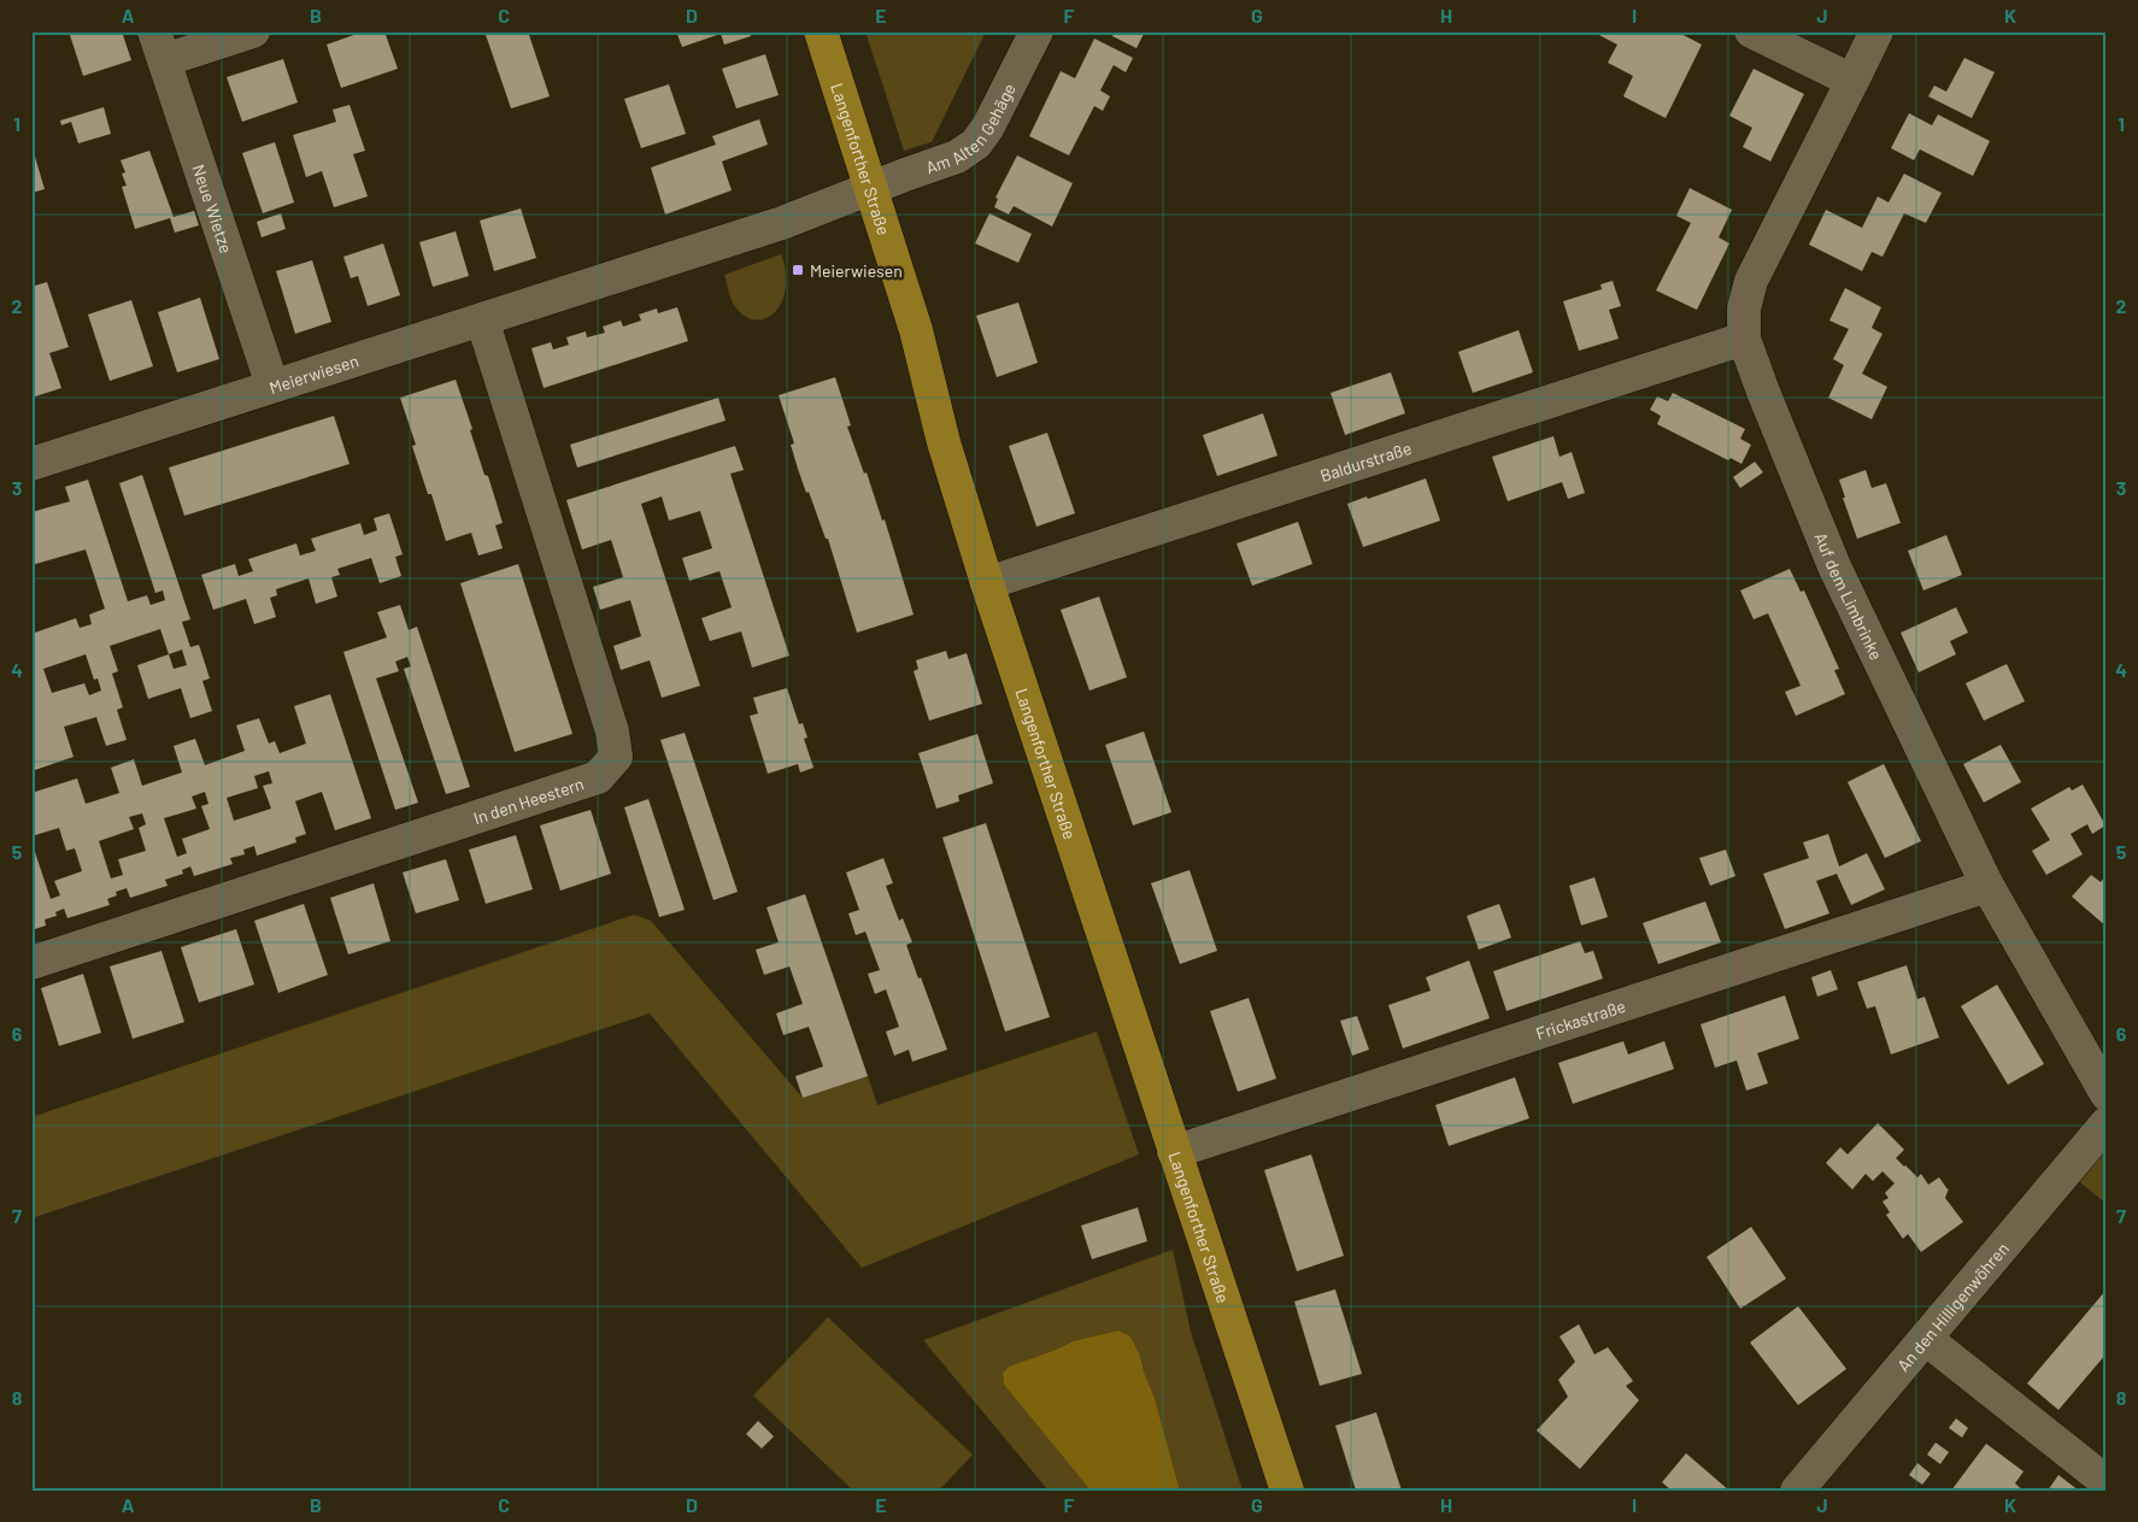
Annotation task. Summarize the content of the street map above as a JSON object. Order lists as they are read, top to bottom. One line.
{"streets":{"main road":["Langenforther Straße"],"street":["Am Alten Gehäge","Neue Wietze","Meierwiesen","Baldurstraße","Auf dem Limbrinke","In den Heestern","Frickastraße","An den Hilligenwöhren"]},"crossings":[["Am Alten Gehäge","Langenforther Straße"],["Am Alten Gehäge","Meierwiesen"],["Langenforther Straße","Meierwiesen"],["Langenforther Straße","Baldurstraße"],["Langenforther Straße","Frickastraße"],["Neue Wietze","Meierwiesen"],["Meierwiesen","In den Heestern"],["Baldurstraße","Auf dem Limbrinke"],["Auf dem Limbrinke","Frickastraße"]],"places":{"transit":["Meierwiesen"]},"grid":{"columns":["A","B","C","D","E","F","G","H","I","J","K"],"rows":["1","2","3","4","5","6","7","8"]}}
